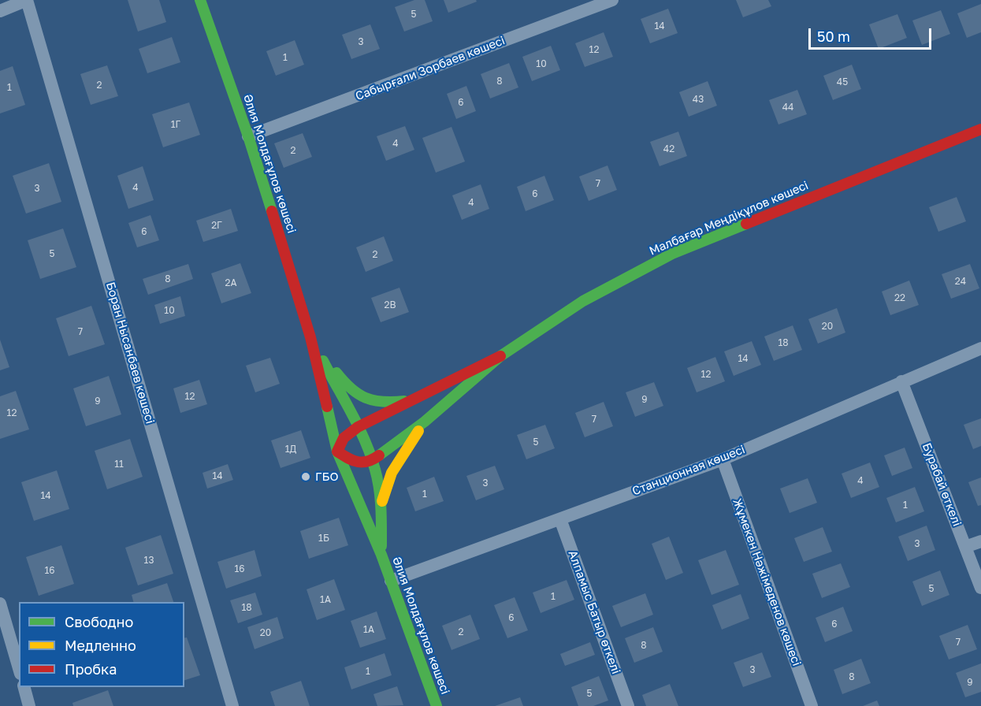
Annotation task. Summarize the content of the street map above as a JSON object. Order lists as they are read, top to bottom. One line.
{"streets":{"main road":["Әлия Молдағұлов көшесі","Малбағар Меңдіқұлов көшесі"],"street":["Сабырғали Зорбаев көшесі","Боран Нысанбаев көшесі","Станционная көшесі","Бурабай өткелі","Жұмекен Нәжімеденов көшесі","Алпамыс Батыр өткелі"]},"crossings":[["Сабырғали Зорбаев көшесі","Әлия Молдағұлов көшесі"],["Әлия Молдағұлов көшесі","Малбағар Меңдіқұлов көшесі"],["Әлия Молдағұлов көшесі","Станционная көшесі"],["Станционная көшесі","Бурабай өткелі"],["Станционная көшесі","Жұмекен Нәжімеденов көшесі"],["Станционная көшесі","Алпамыс Батыр өткелі"]],"places":["ГБО"],"house_numbers":["5","14","3","12","1","10","8","45","2","1","43","6","44","1Г","4","42","2","7","4","3","6","4","2Г","6","5","2","8","24","2А","22","2В","10","20","7","18","14","12","12","9","9","12","7","5","1Д","11","14","4","3","1","14","1","1Б","3","13","16","16","5","1","1А","18","6","6","1А","2","20","7","8","3","1","8","9","5"],"legend":["Свободно","Медленно","Пробка"],"scale_bar":"50 m"}
